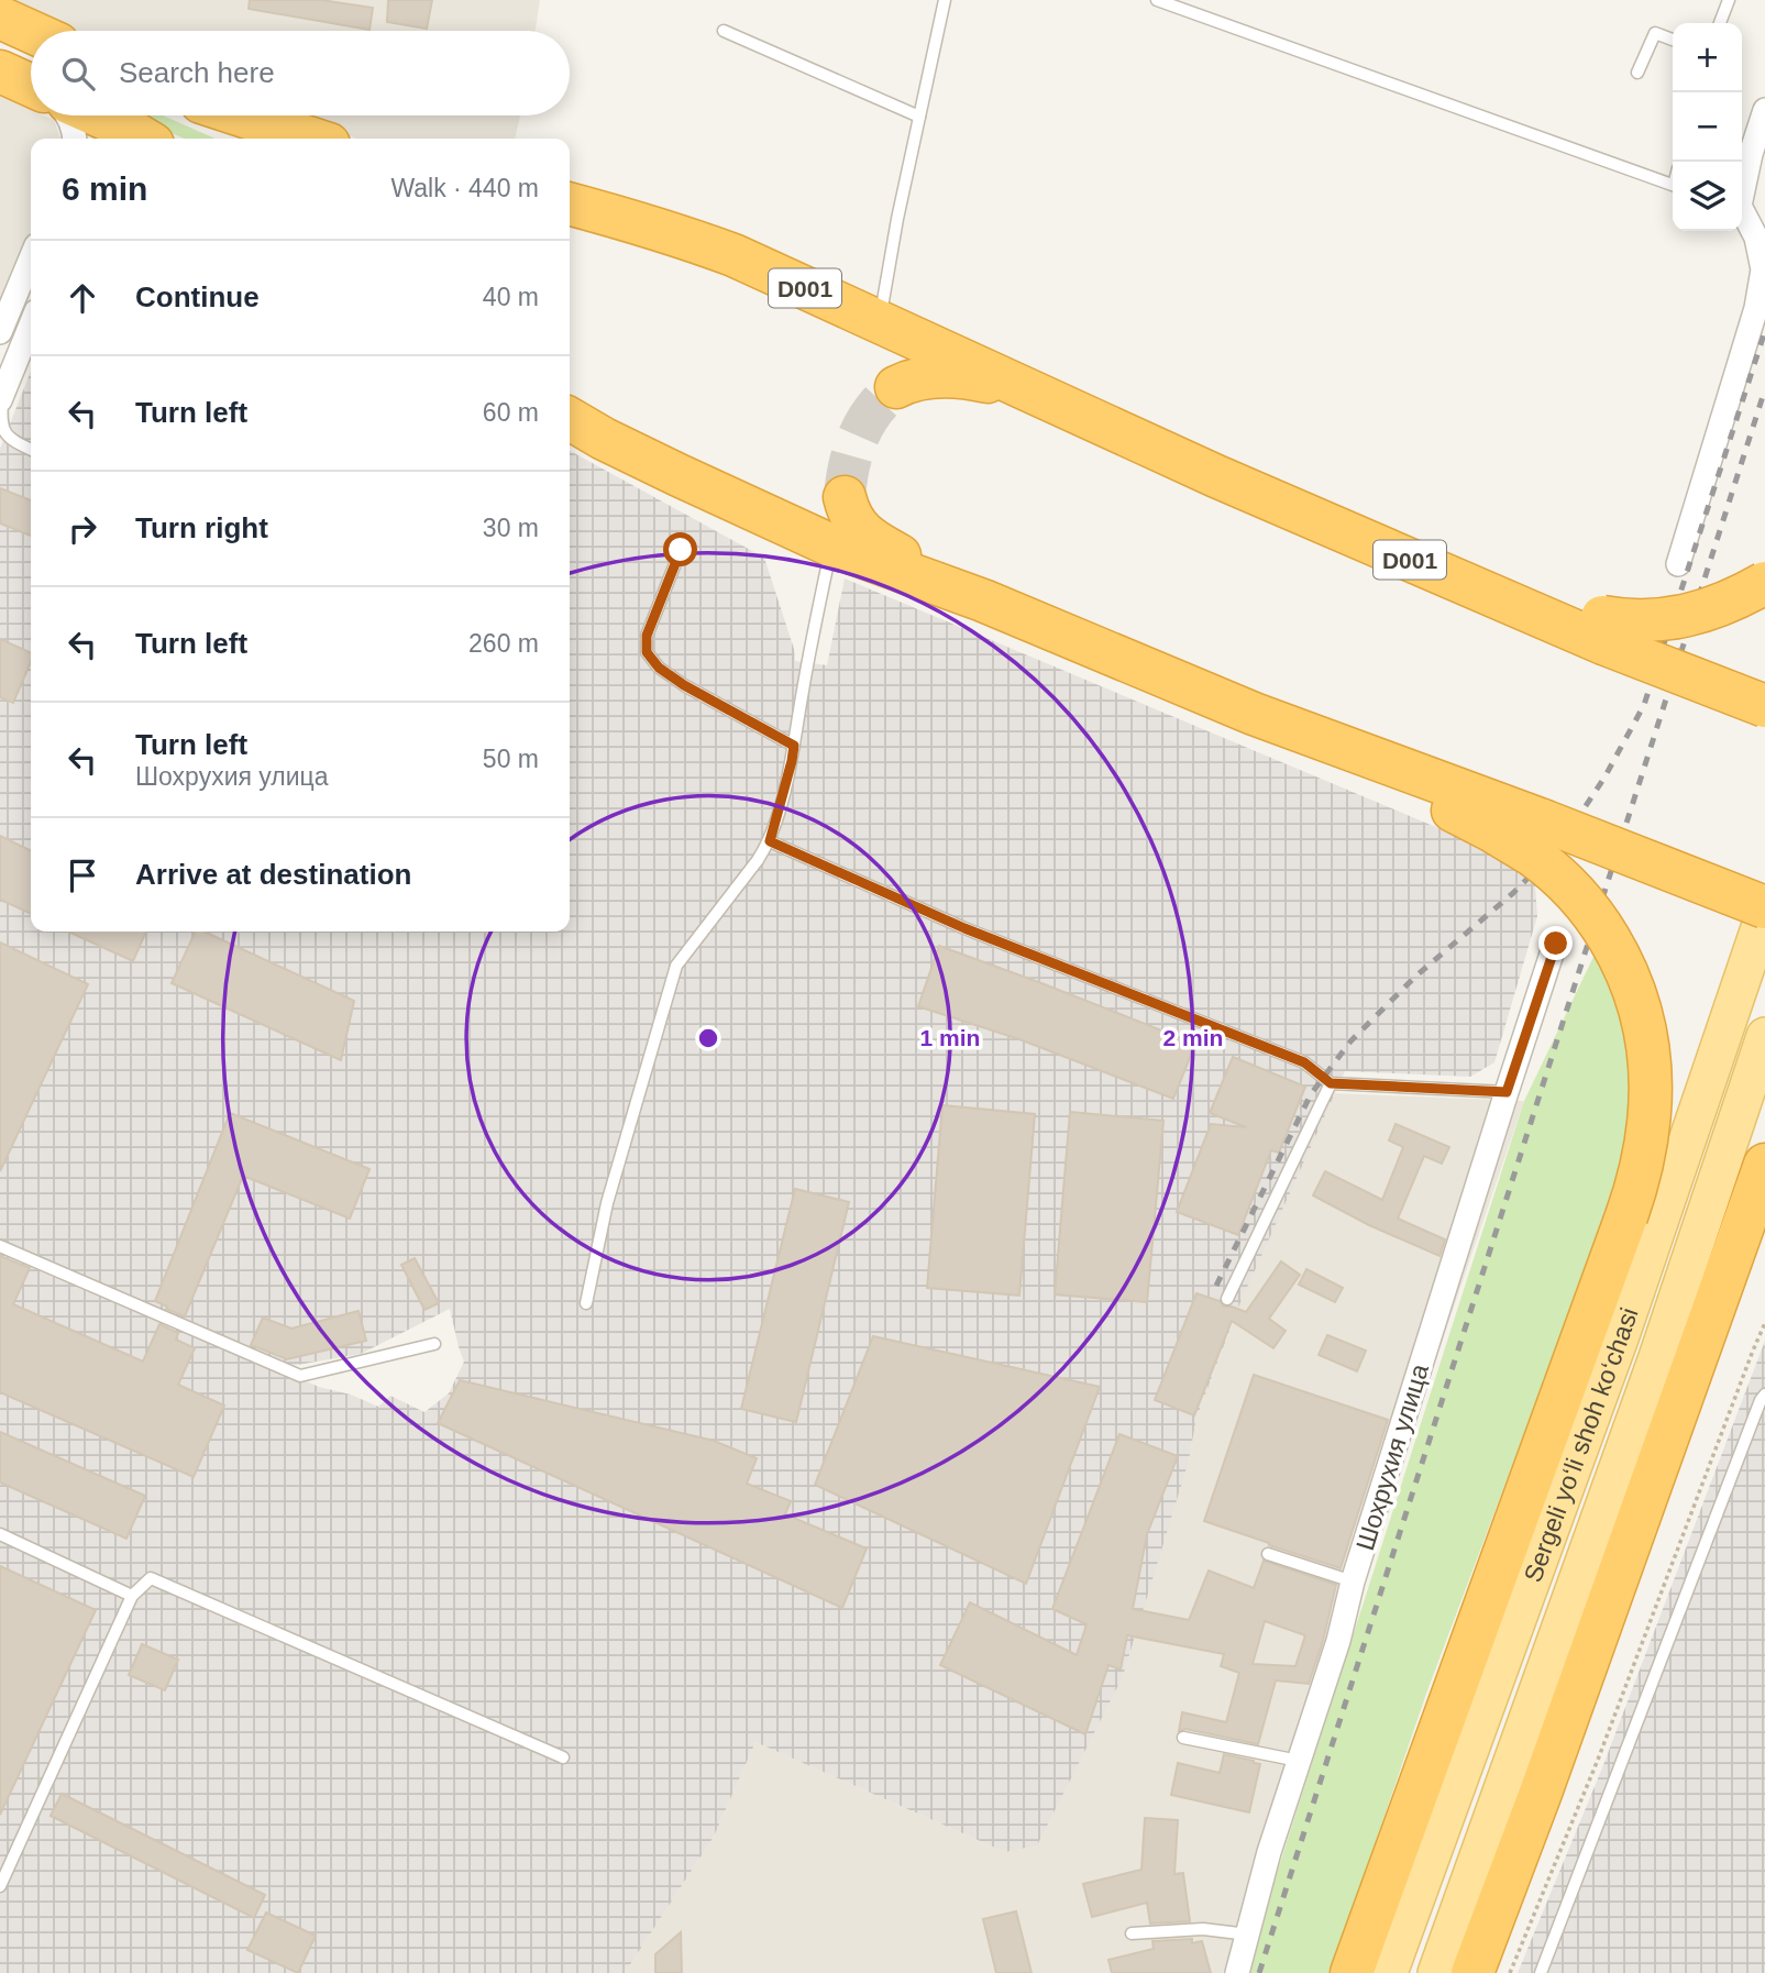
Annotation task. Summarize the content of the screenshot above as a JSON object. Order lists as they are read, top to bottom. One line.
{"streets":{"highway":["D001"],"main road":["Sergeli yo‘li shoh ko‘chasi"],"street":["Шохрухия улица"]},"page":{"map_buttons":["+","−"],"search":"Search here","heading":["6 min","Walk · 440 m"],"list":[["Continue","40 m"],["Turn left","60 m"],["Turn right","30 m"],["Turn left","260 m"],["Turn left","Шохрухия улица","50 m"],"Arrive at destination"]},"rings":["1 min","2 min"]}
